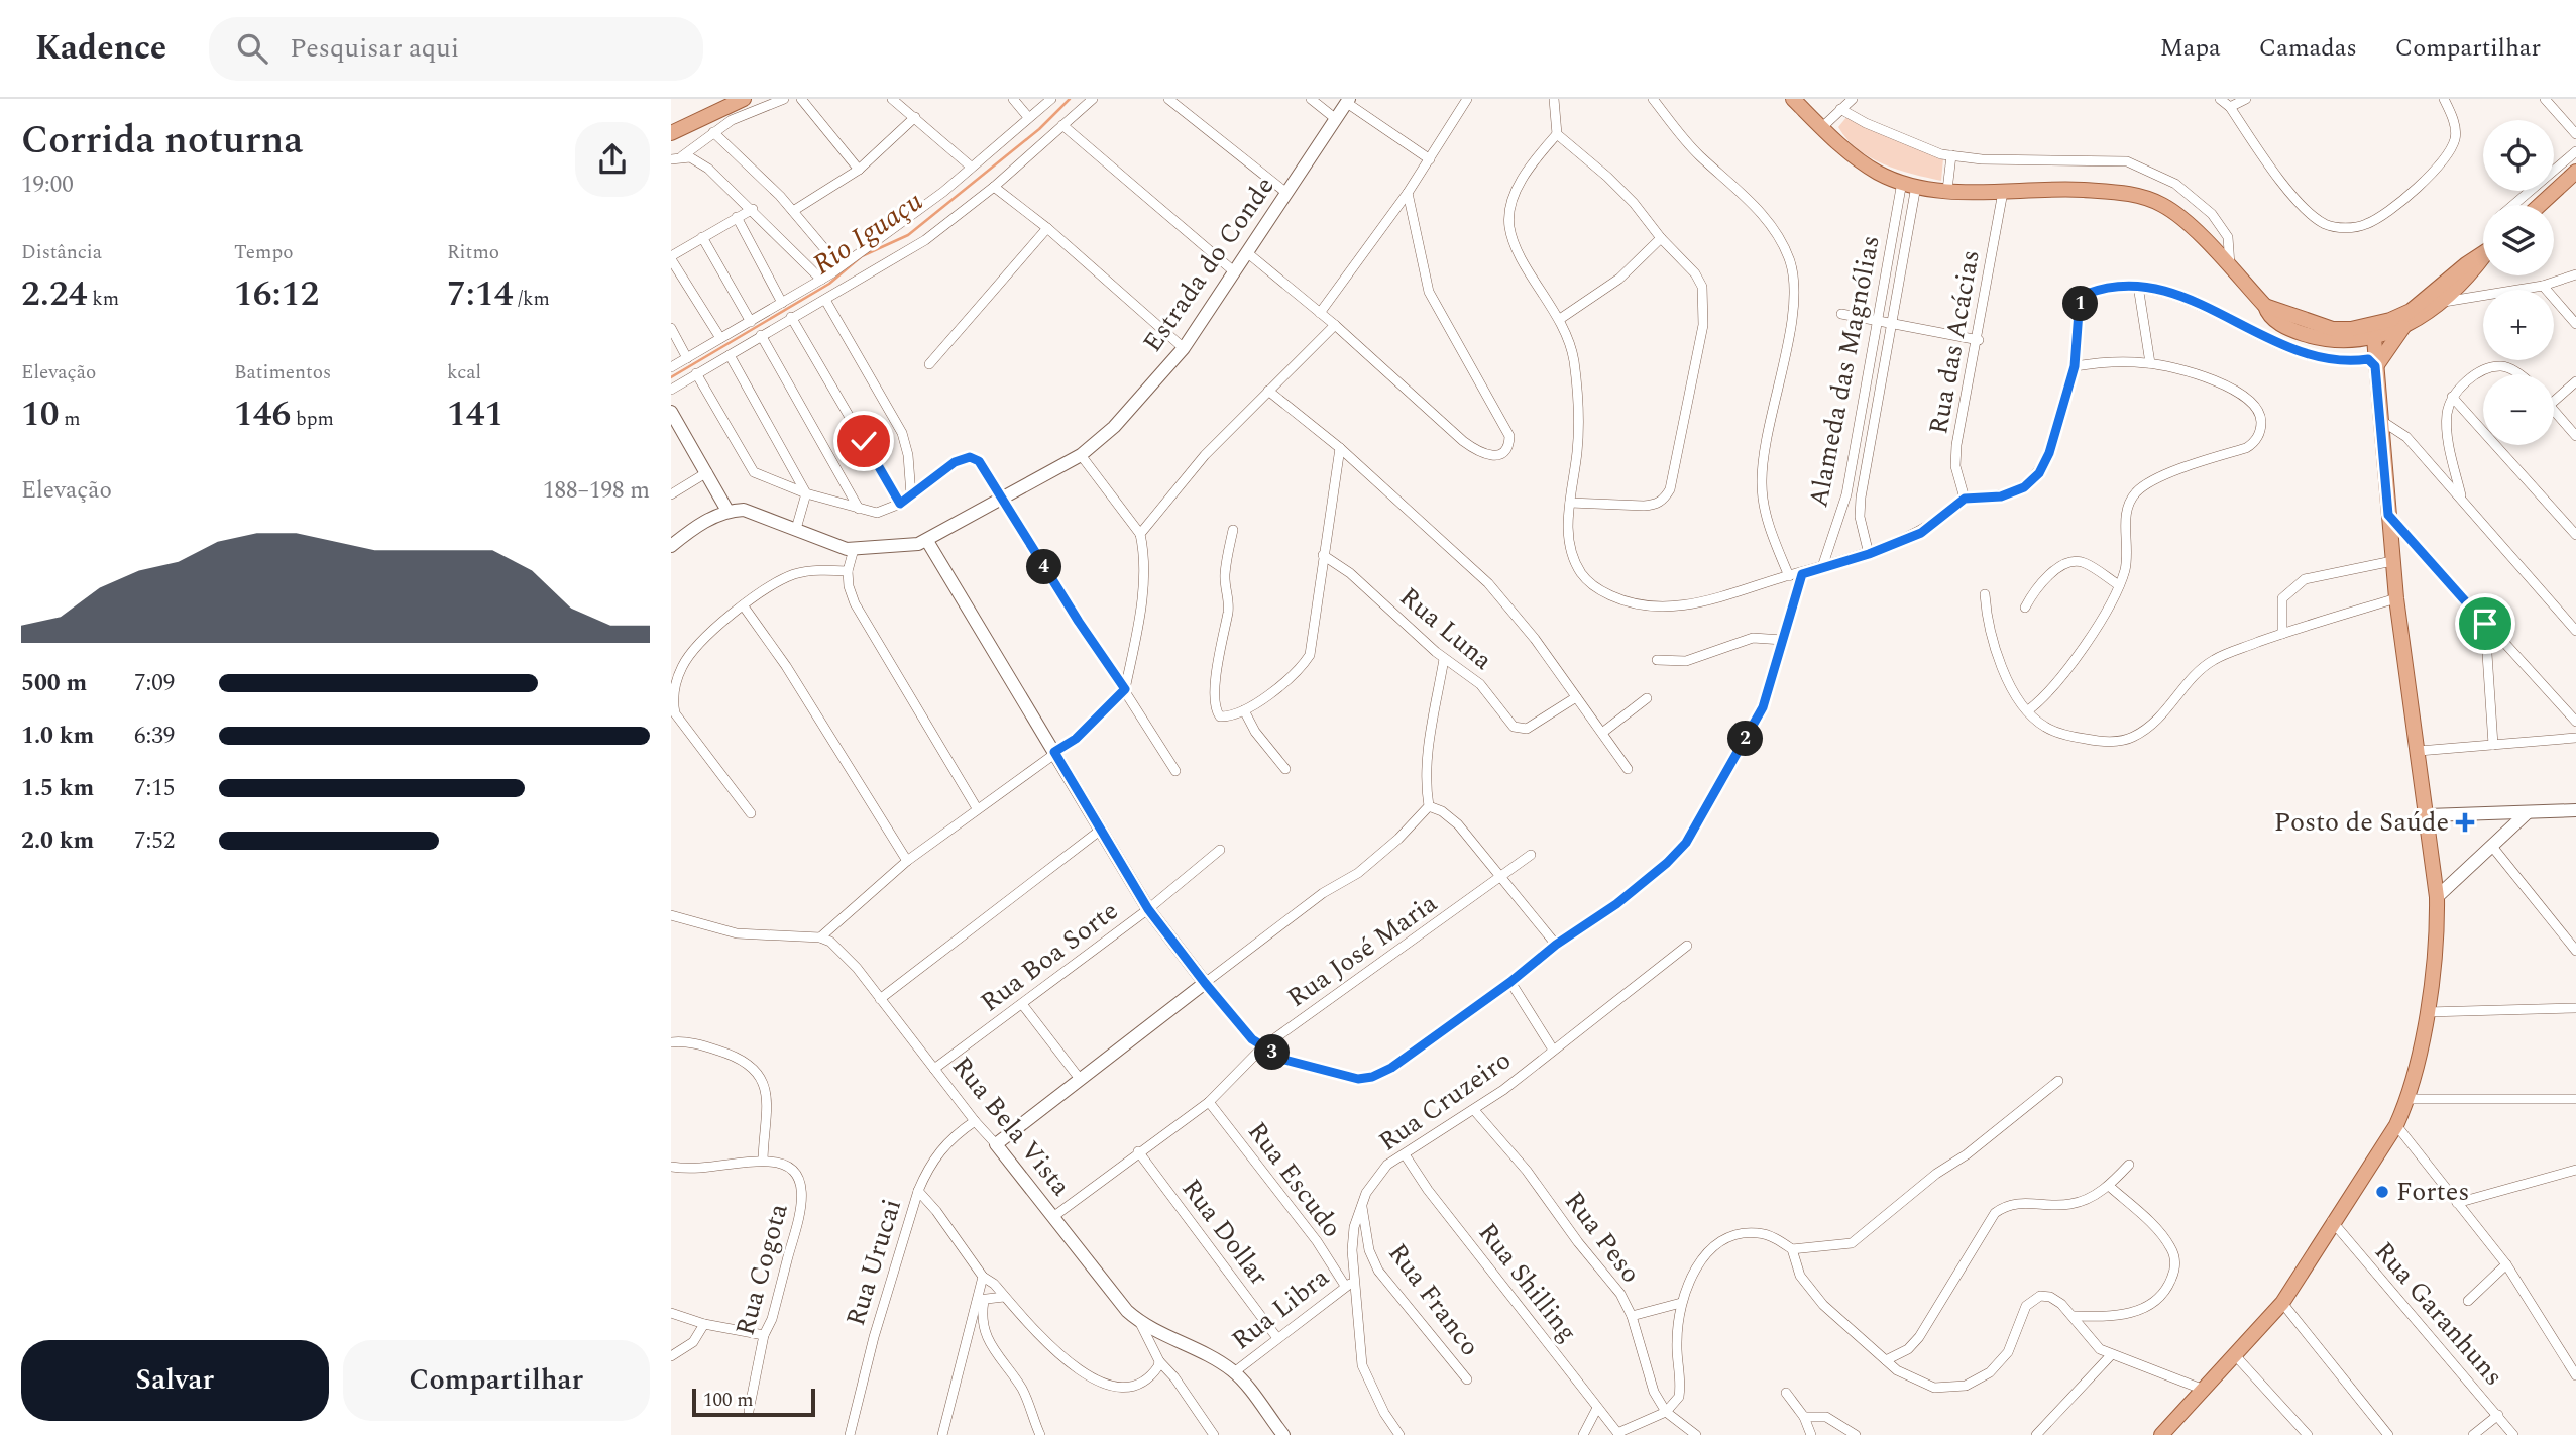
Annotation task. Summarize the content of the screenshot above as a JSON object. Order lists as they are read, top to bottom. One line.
{"streets":{"street":["Estrada do Conde","Rua das Acácias","Alameda das Magnólias","Rua Luna","Rua José Maria","Rua Boa Sorte","Rua Cruzeiro","Rua Bela Vista","Rua Escudo","Rua Dollar","Rua Peso","Rua Urucai","Rua Cogota","Rua Shilling","Rua Franco","Rua Libra","Rua Garanhuns"]},"crossings":[["Rua José Maria","Rua Bela Vista"],["Rua José Maria","Rua Escudo"],["Rua José Maria","Rua Dollar"],["Rua Boa Sorte","Rua Bela Vista"],["Rua Cruzeiro","Rua Escudo"],["Rua Cruzeiro","Rua Peso"],["Rua Cruzeiro","Rua Shilling"],["Rua Cruzeiro","Rua Franco"],["Rua Cruzeiro","Rua Libra"],["Rua Bela Vista","Rua Urucai"],["Rua Bela Vista","Rua Libra"],["Rua Escudo","Rua Libra"],["Rua Dollar","Rua Libra"]],"water":["Rio Iguaçu"],"places":{"health":["Posto de Saúde"],"other":["Fortes"]},"scale_bar":"100 m","page":{"header":"Kadence","search":"Pesquisar aqui","nav":["Mapa","Camadas","Compartilhar"],"heading":["Corrida noturna","19:00"],"map_buttons":["+","−"],"stats":[["Distância","2.24 km"],["Tempo","16:12"],["Ritmo","7:14 /km"],["Elevação","10 m"],["Batimentos","146 bpm"],["kcal","141"]],"pins":["1","4","2","3"],"chart":["Elevação","188–198 m"],"list":[{"name":"500 m","note":"7:09"},{"name":"1.0 km","note":"6:39"},{"name":"1.5 km","note":"7:15"},{"name":"2.0 km","note":"7:52"}],"buttons":["Salvar","Compartilhar"],"scale":"100 m"}}
